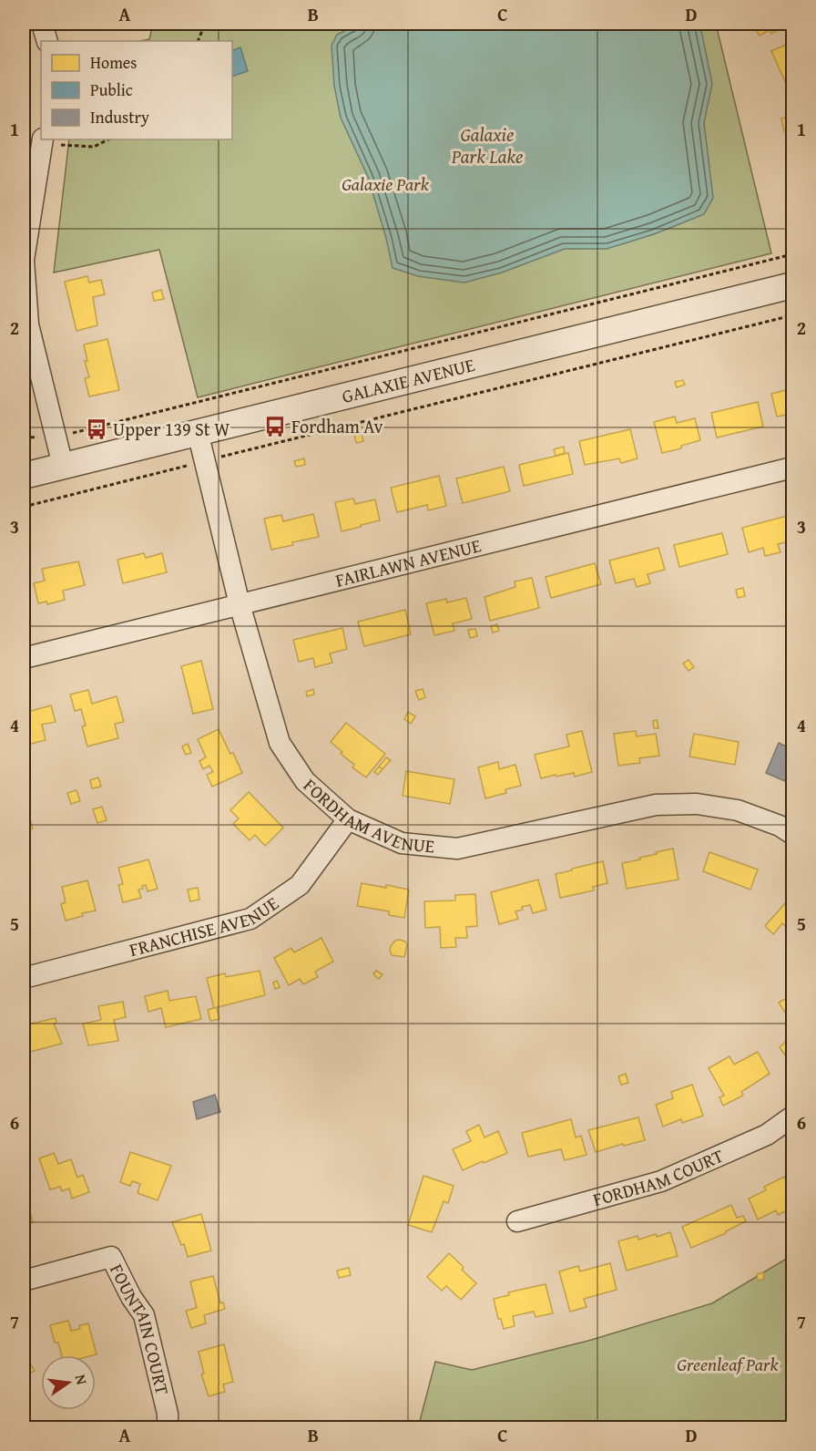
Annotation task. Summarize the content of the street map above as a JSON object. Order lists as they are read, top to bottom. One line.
{"streets":{"street":["GALAXIE AVENUE","FAIRLAWN AVENUE","FORDHAM AVENUE","FRANCHISE AVENUE","FORDHAM COURT","FOUNTAIN COURT"]},"crossings":[["GALAXIE AVENUE","FORDHAM AVENUE"],["FAIRLAWN AVENUE","FORDHAM AVENUE"],["FORDHAM AVENUE","FRANCHISE AVENUE"]],"water":["Galaxie Park Lake"],"parks":["Galaxie Park","Greenleaf Park"],"places":{"bus stop":["Fordham Av","Upper 139 St W"]},"legend":["Homes","Public","Industry"],"north":"right","grid":{"columns":["A","B","C","D"],"rows":["1","2","3","4","5","6","7"]}}
